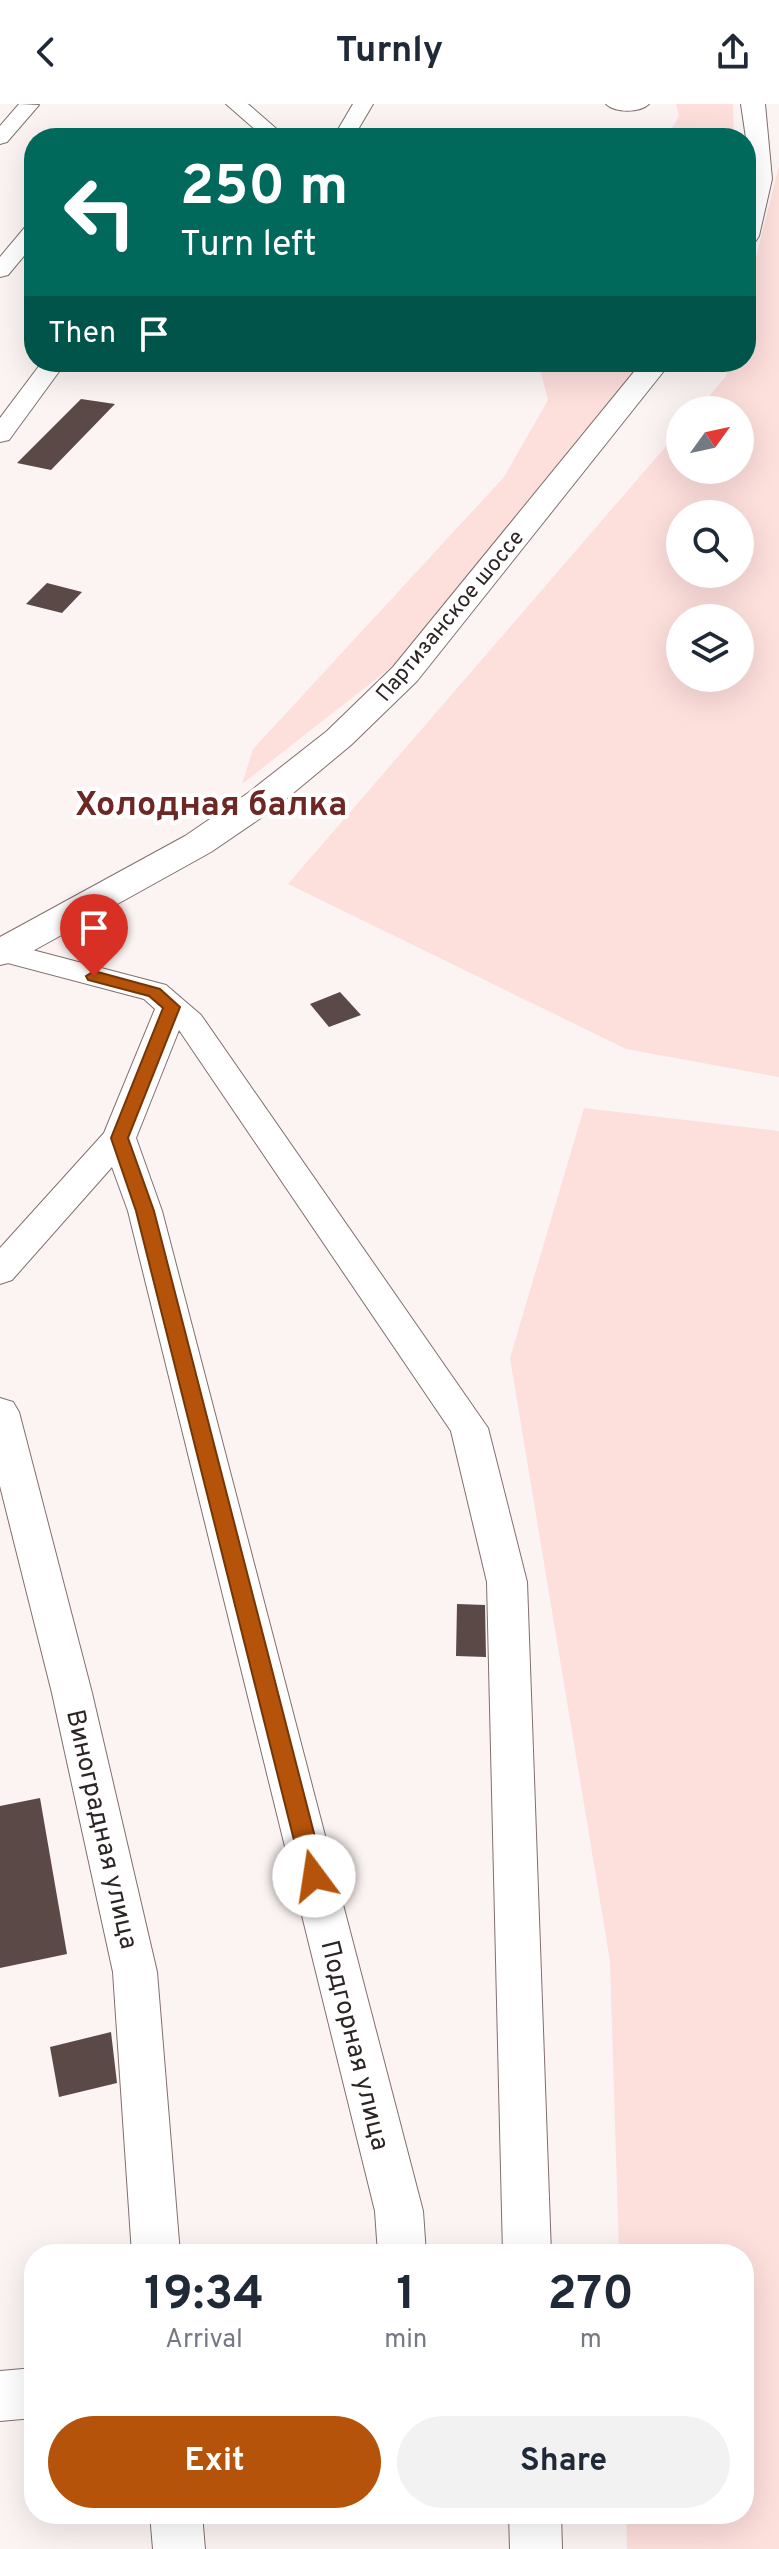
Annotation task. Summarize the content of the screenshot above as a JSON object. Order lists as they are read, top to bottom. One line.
{"streets":{"main road":["Партизанское шоссе"],"street":["Виноградная улица","Подгорная улица"]},"districts":["Холодная балка"],"north":"top right","page":{"header":"Turnly","turn":["250 m","Turn left"],"then":"Then","eta":["19:34","Arrival","1","min","270","m"],"buttons":["Exit","Share"]}}
